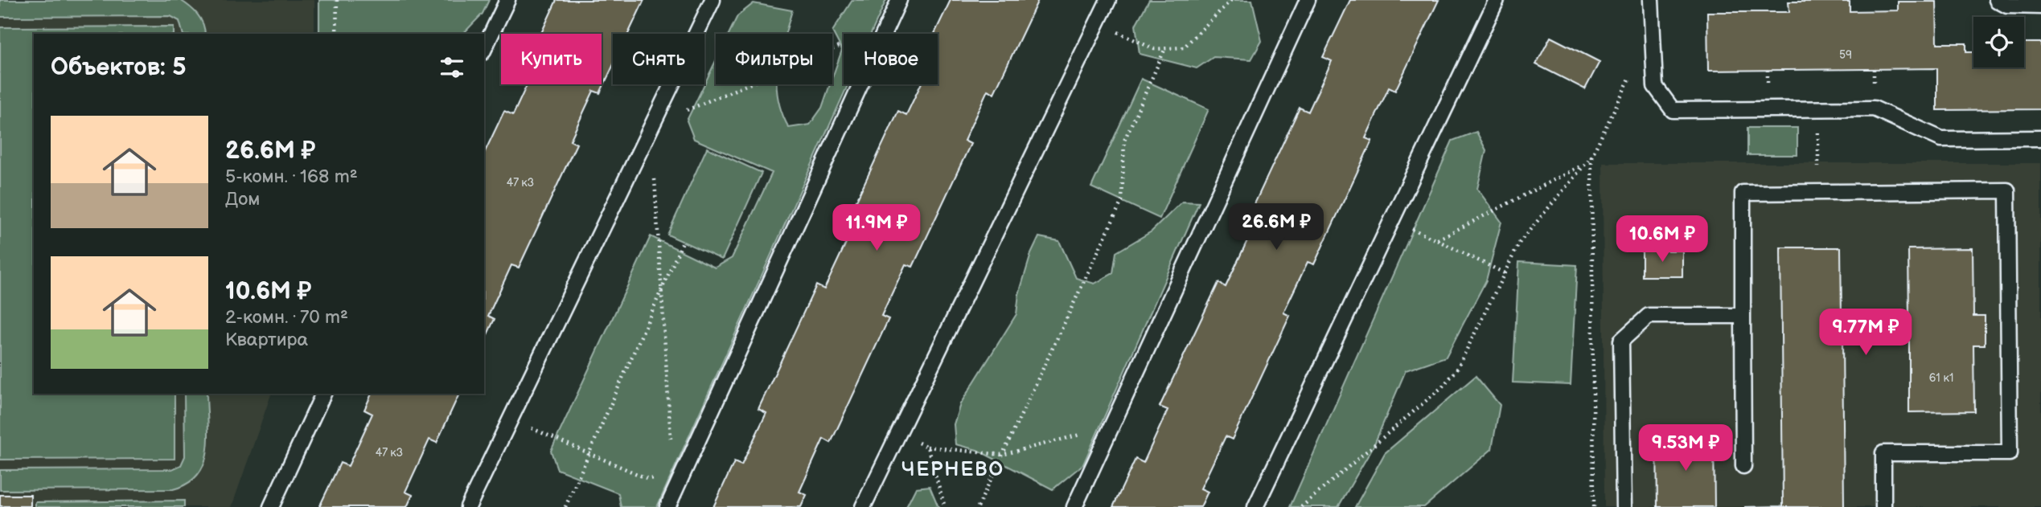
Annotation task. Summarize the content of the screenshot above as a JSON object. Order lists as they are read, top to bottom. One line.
{"districts":["ЧЕРНЕВО"],"house_numbers":["59","47 к3","61 к1","47 к3"],"page":{"chip":["Купить","Снять","Фильтры","Новое"],"heading":"Объектов: 5","list":[{"name":"26.6M ₽","note":"5-комн. · 168 m² · Дом"},{"name":"10.6M ₽","note":"2-комн. · 70 m² · Квартира"}],"price":["26.6M ₽","11.9M ₽","10.6M ₽","9.77M ₽","9.53M ₽"]}}
